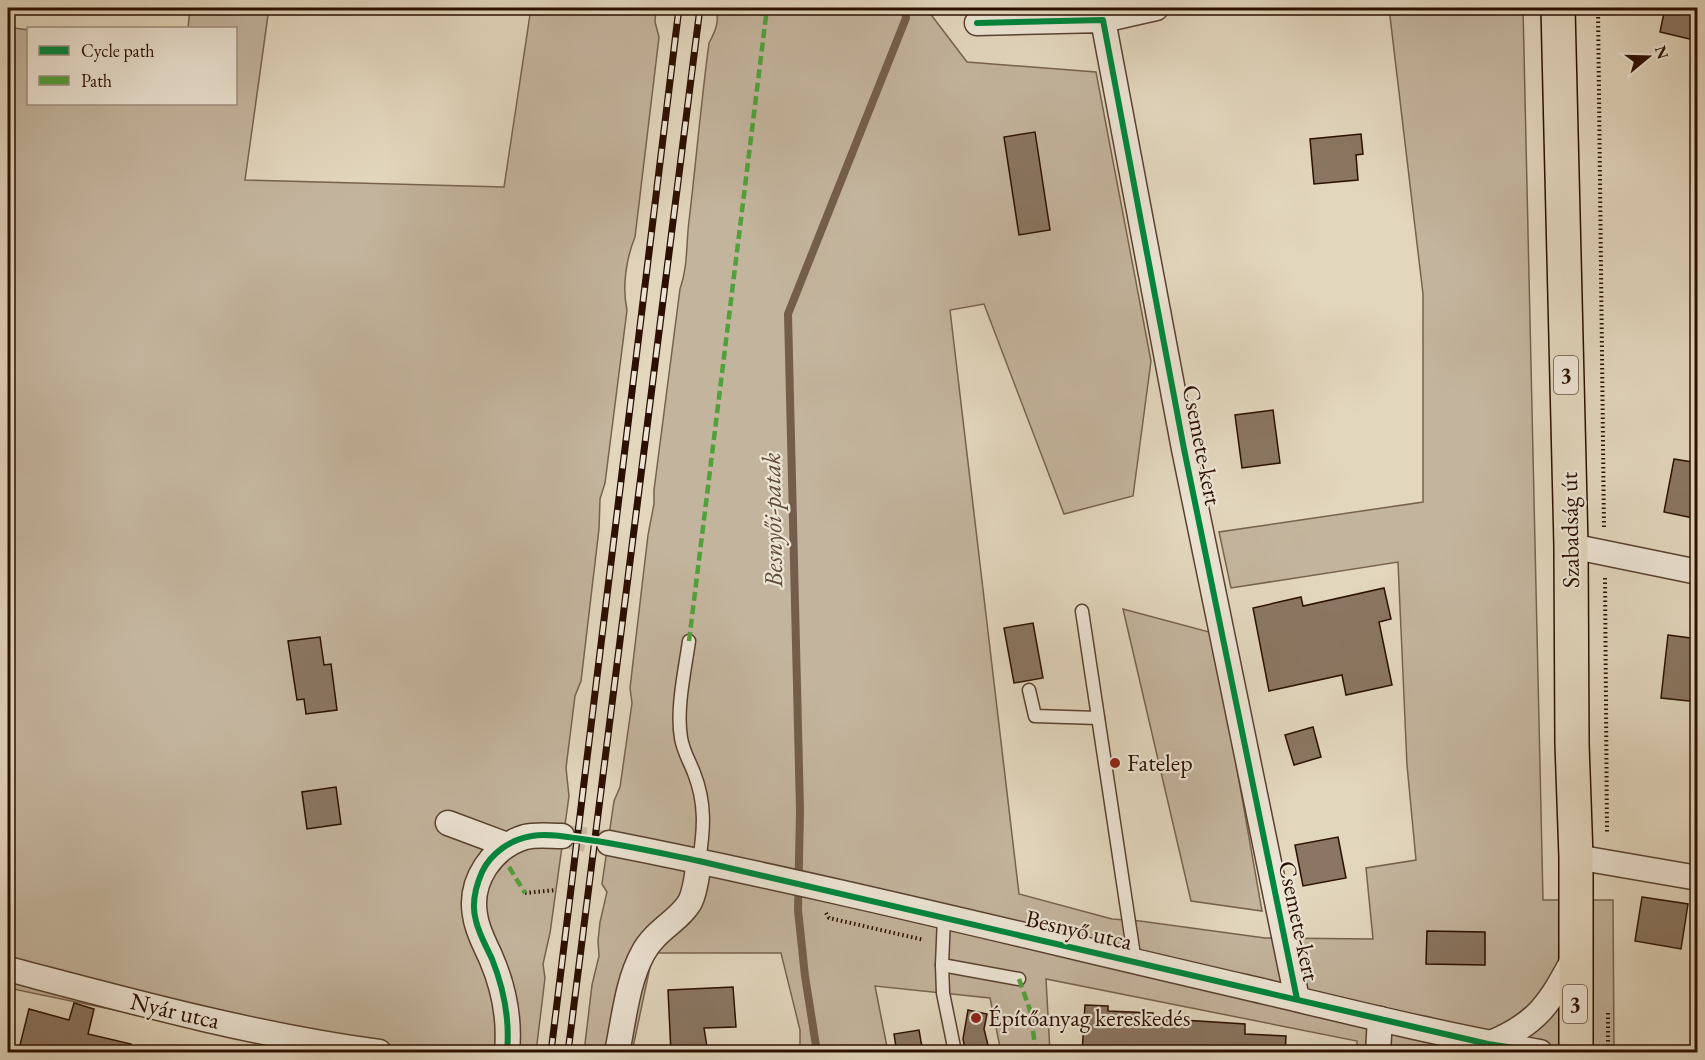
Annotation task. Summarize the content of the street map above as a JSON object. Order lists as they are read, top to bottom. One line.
{"streets":{"main road":["3","Szabadság út"],"street":["Csemete-kert","Besnyő utca","Nyár utca"]},"crossings":[["Csemete-kert","Besnyő utca"]],"water":["Besnyői-patak"],"places":["Fatelep","Építőanyag kereskedés"],"legend":["Cycle path","Path"],"north":"right"}
